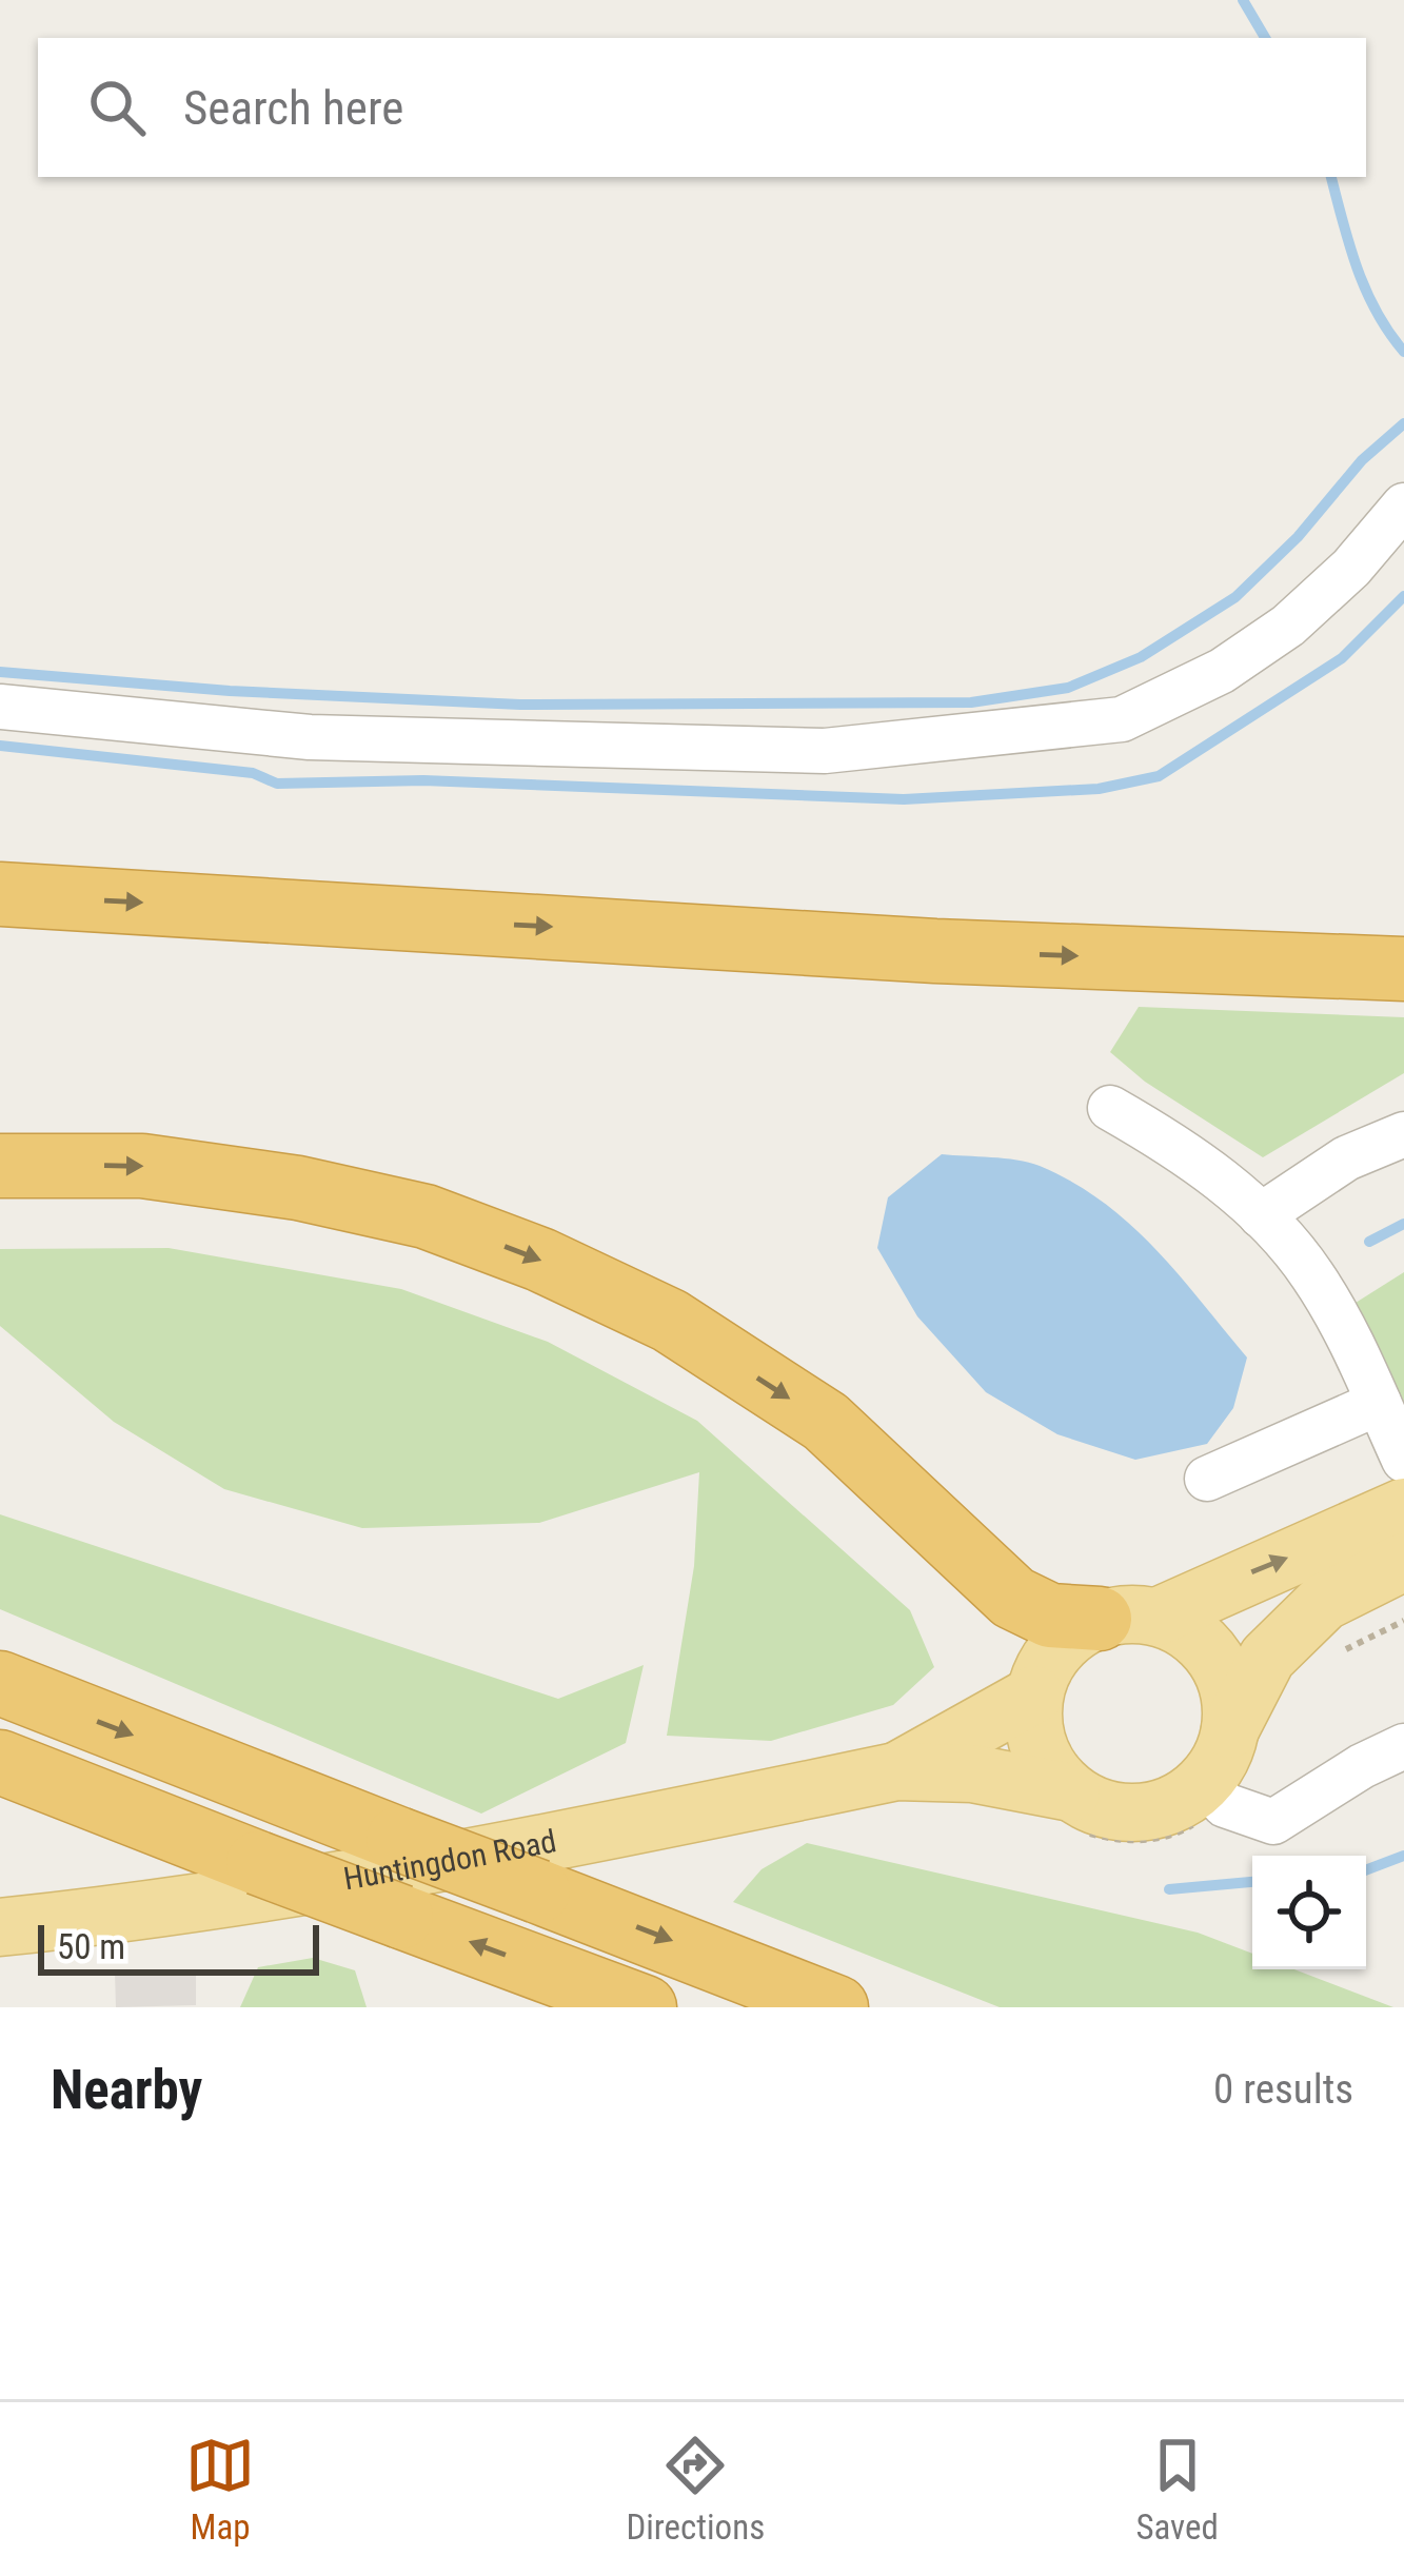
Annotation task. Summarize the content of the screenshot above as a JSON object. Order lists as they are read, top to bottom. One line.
{"streets":{"main road":["Huntingdon Road"]},"scale_bar":"50 m","page":{"search":"Search here","scale":"50 m","heading":["Nearby","0 results"],"nav":["Map","Directions","Saved"]}}
